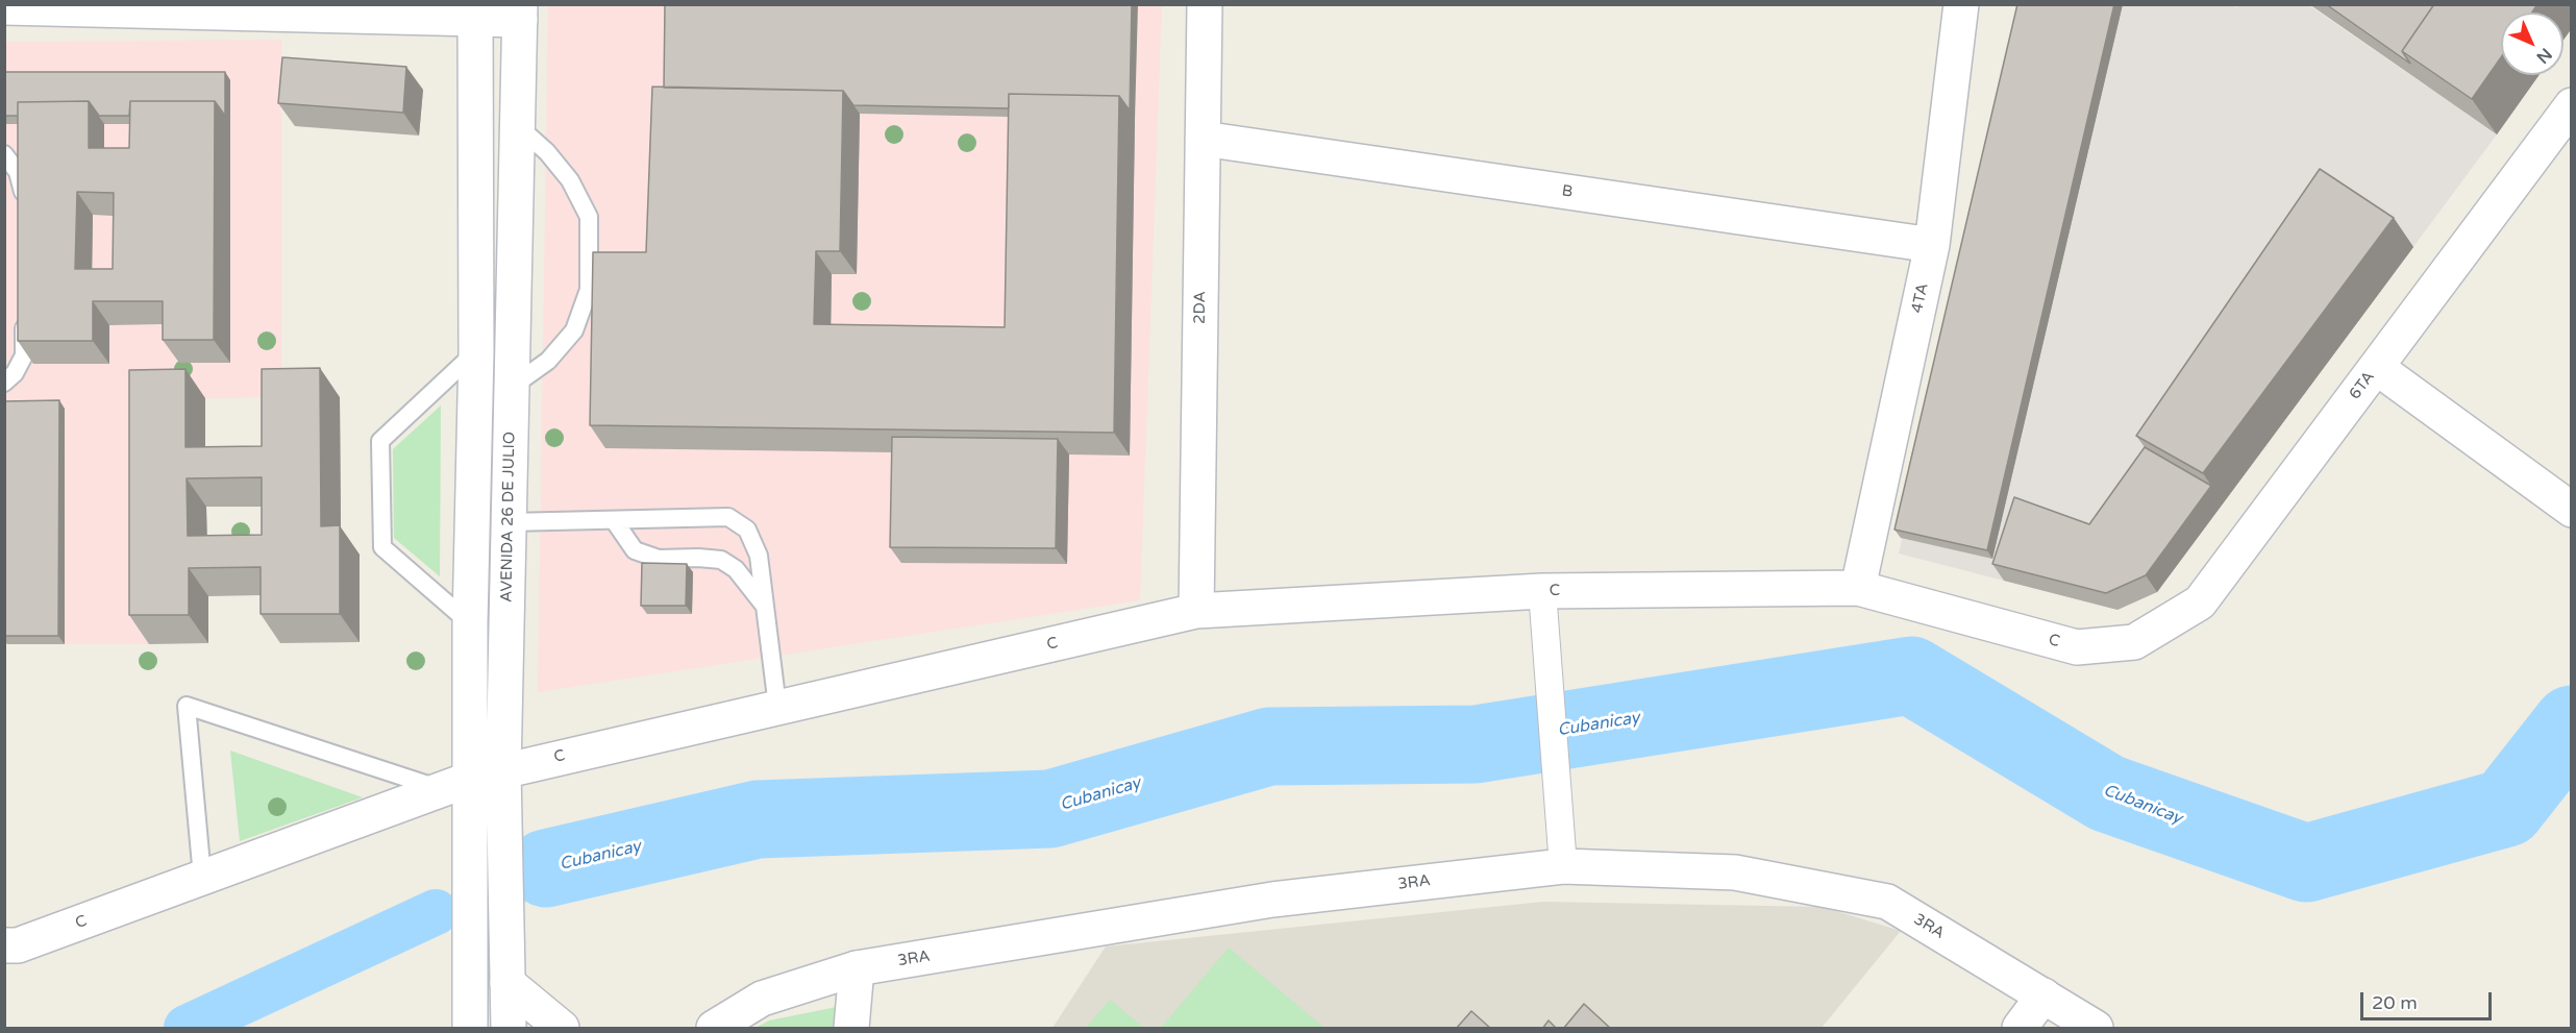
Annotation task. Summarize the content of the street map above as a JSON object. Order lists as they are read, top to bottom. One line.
{"streets":{"street":["B","4TA","2DA","6TA","AVENIDA 26 DE JULIO","C","3RA"]},"crossings":[["B","4TA"],["B","2DA"],["4TA","C"],["2DA","C"],["6TA","C"],["AVENIDA 26 DE JULIO","C"]],"water":["Cubanicay"],"scale_bar":"20 m","north":"bottom right"}
